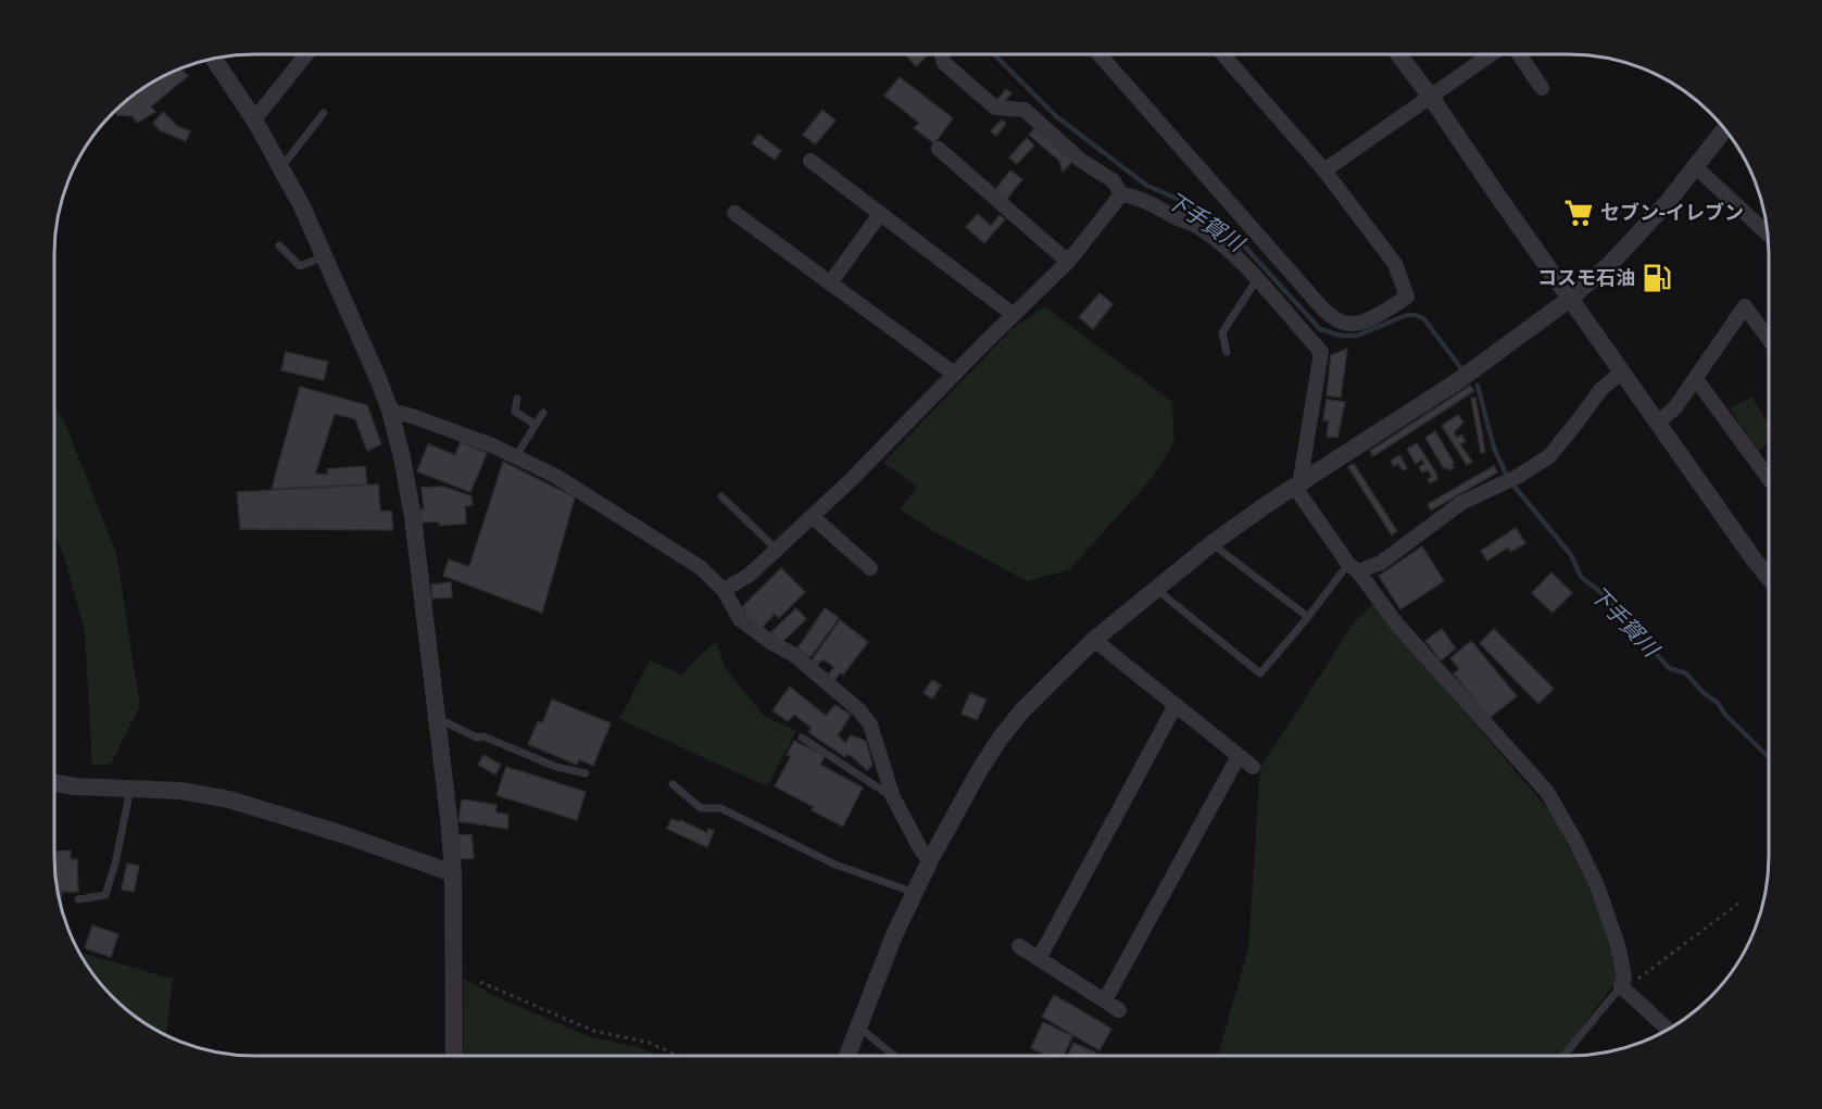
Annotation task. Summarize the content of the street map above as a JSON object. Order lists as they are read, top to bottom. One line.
{"water":["下手賀川"],"places":{"supermarket":["セブン-イレブン"],"fuel station":["コスモ石油"]}}
